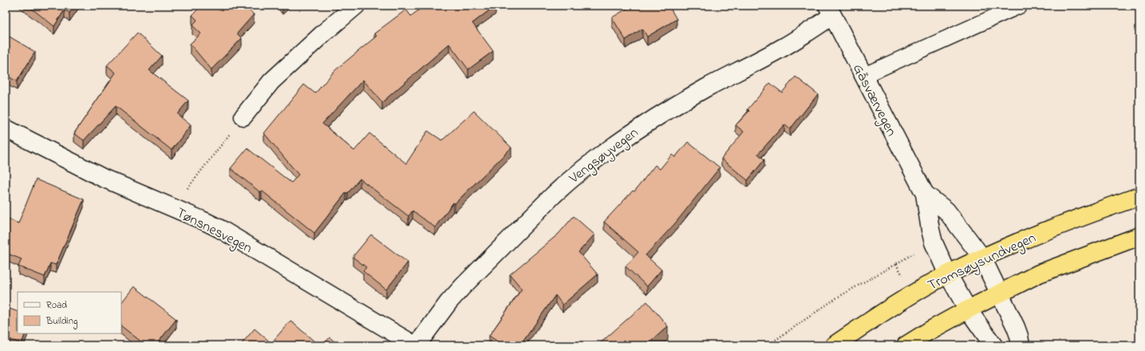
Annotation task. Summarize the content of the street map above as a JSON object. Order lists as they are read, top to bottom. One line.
{"streets":{"highway":["Tromsøysundvegen"],"street":["Gåsværvegen","Vengsøyvegen","Tønsnesvegen"]},"crossings":[["Gåsværvegen","Vengsøyvegen"],["Gåsværvegen","Tromsøysundvegen"],["Vengsøyvegen","Tønsnesvegen"]],"legend":["Road","Building"]}
